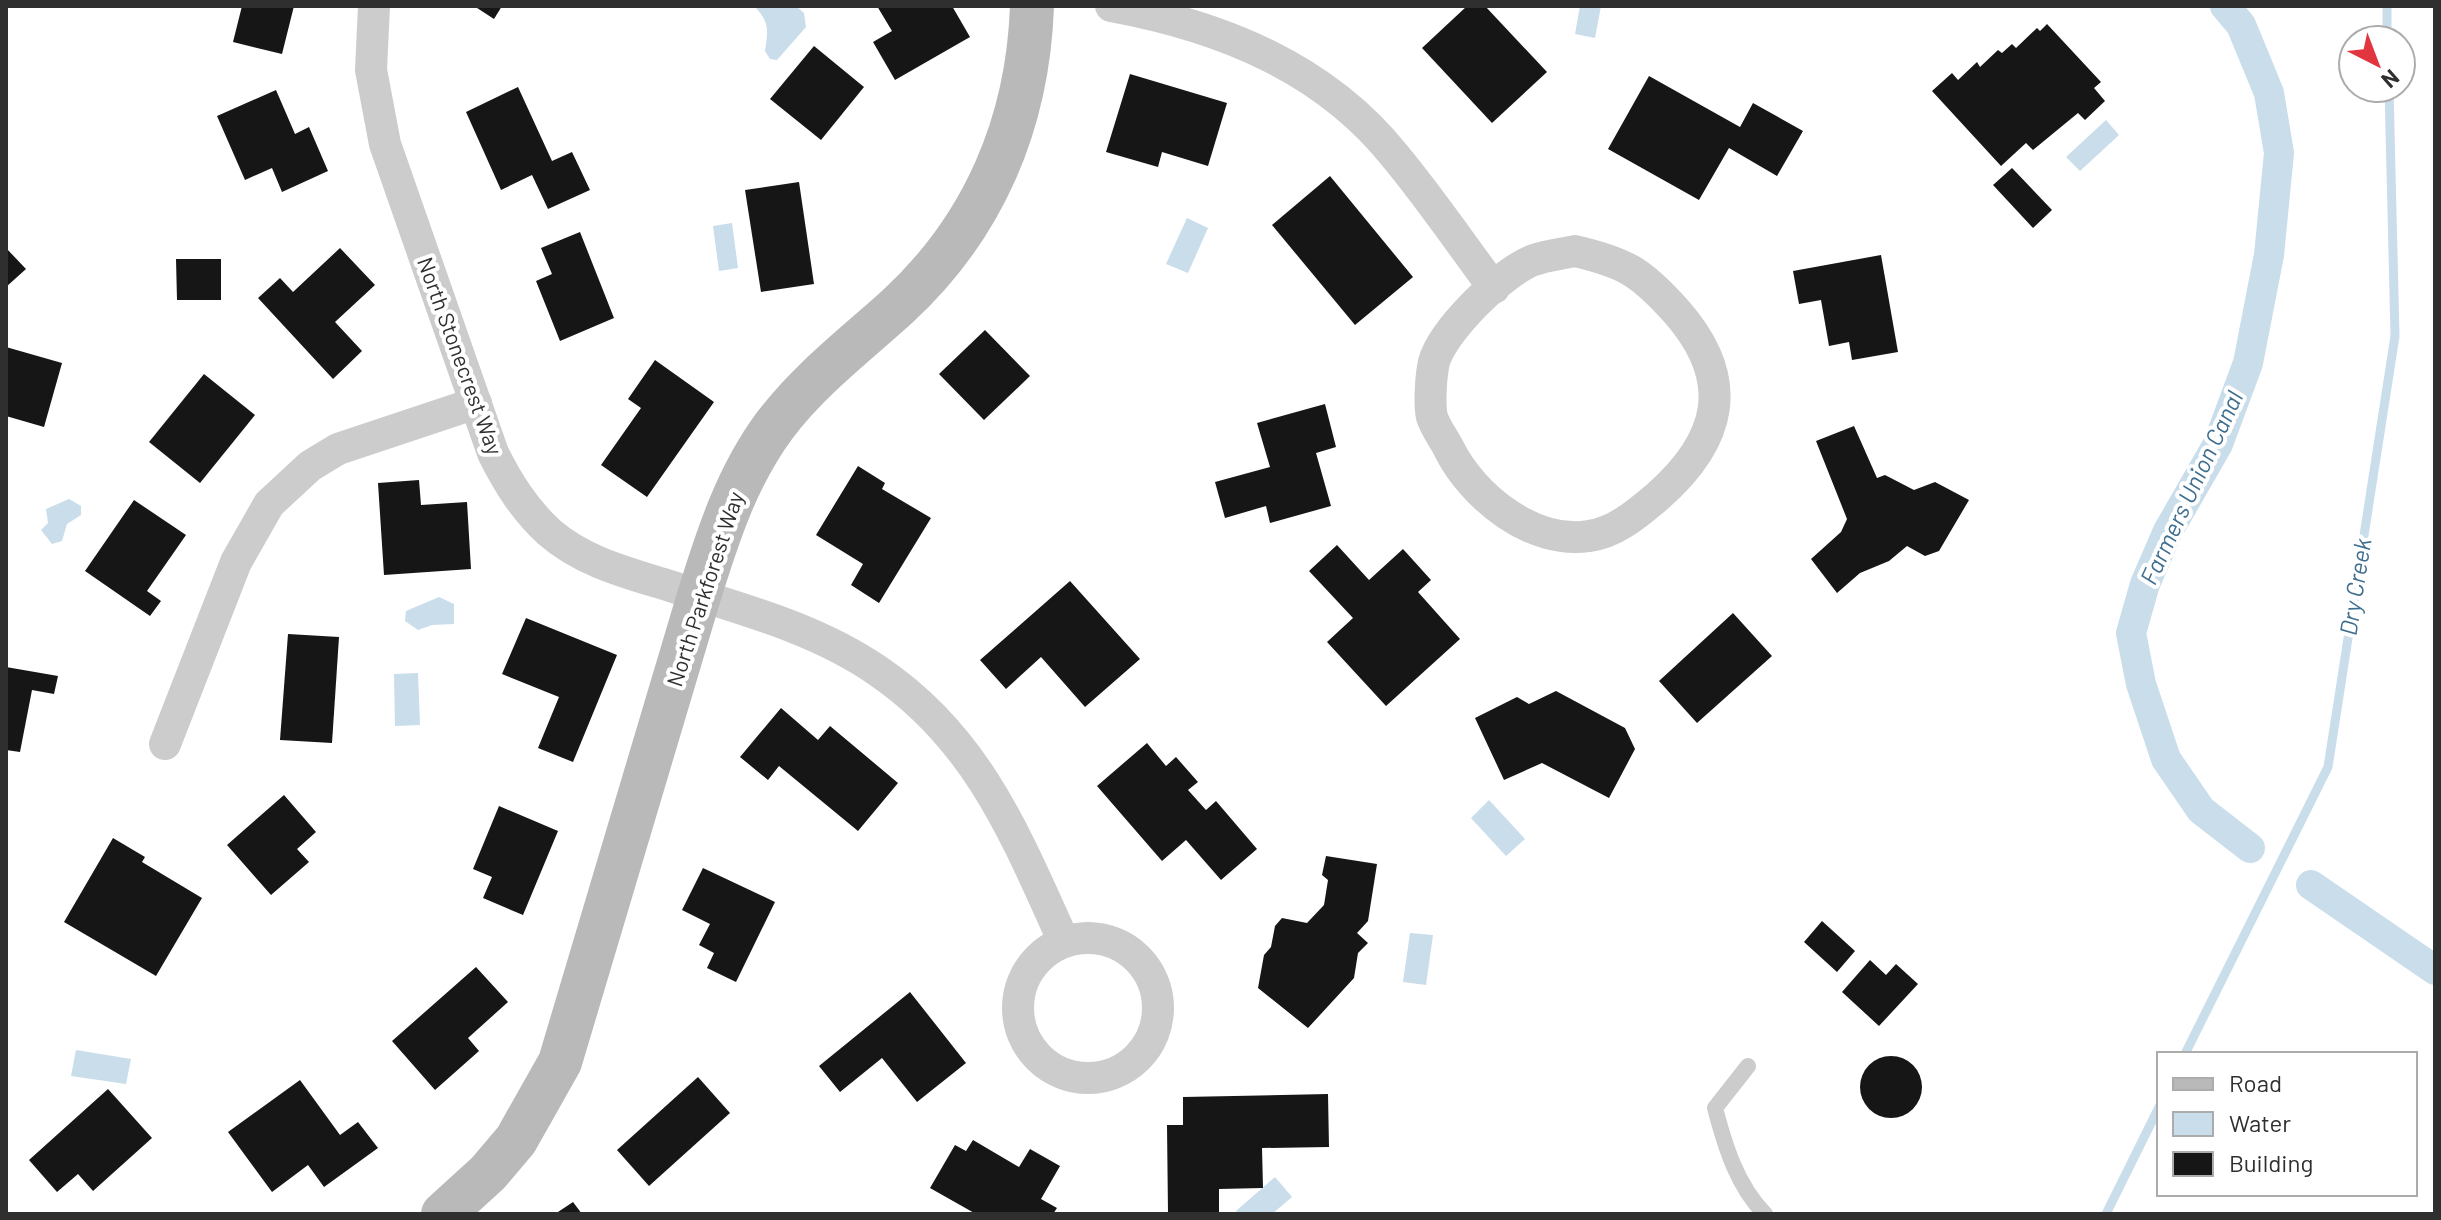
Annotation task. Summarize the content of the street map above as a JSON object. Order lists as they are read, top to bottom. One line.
{"streets":{"street":["North Stonecrest Way","North Parkforest Way"]},"crossings":[["North Stonecrest Way","North Parkforest Way"]],"water":["Farmers Union Canal","Dry Creek"],"legend":["Road","Water","Building"],"north":"bottom right"}
